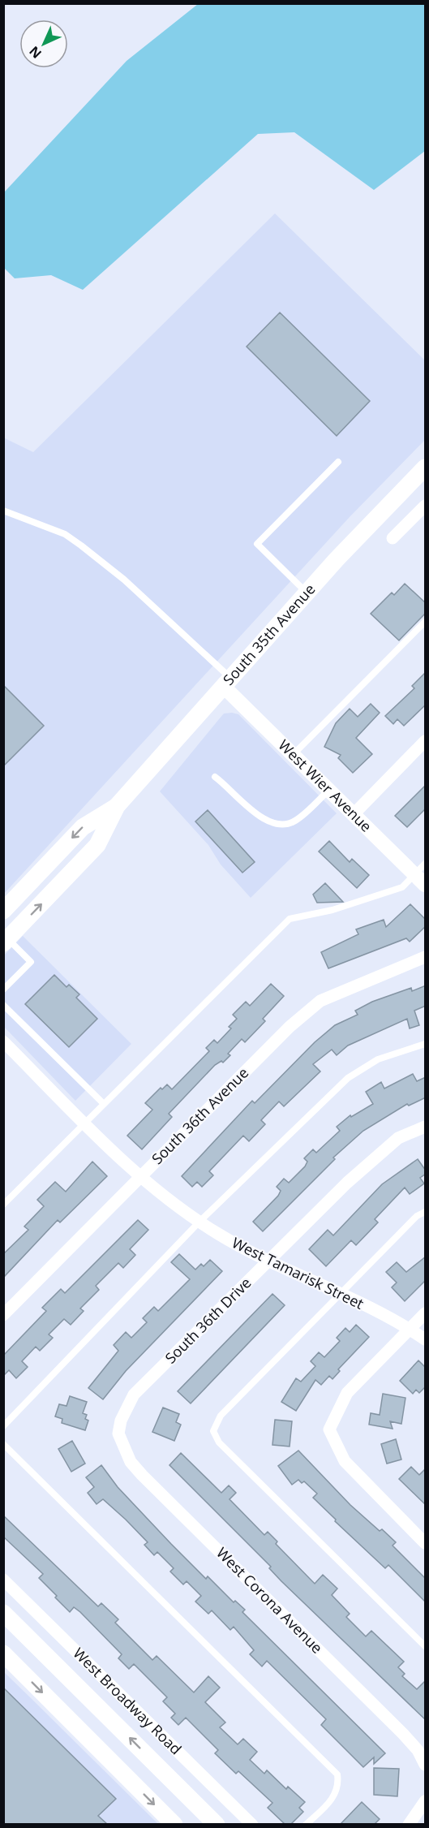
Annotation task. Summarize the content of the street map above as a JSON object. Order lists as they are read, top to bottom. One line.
{"streets":{"main road":["South 35th Avenue","West Broadway Road"],"street":["West Wier Avenue","South 36th Avenue","West Tamarisk Street","South 36th Drive","West Corona Avenue"]},"crossings":[["South 35th Avenue","West Wier Avenue"],["South 36th Avenue","West Tamarisk Street"],["West Tamarisk Street","South 36th Drive"],["South 36th Drive","West Corona Avenue"]],"north":"bottom left"}
